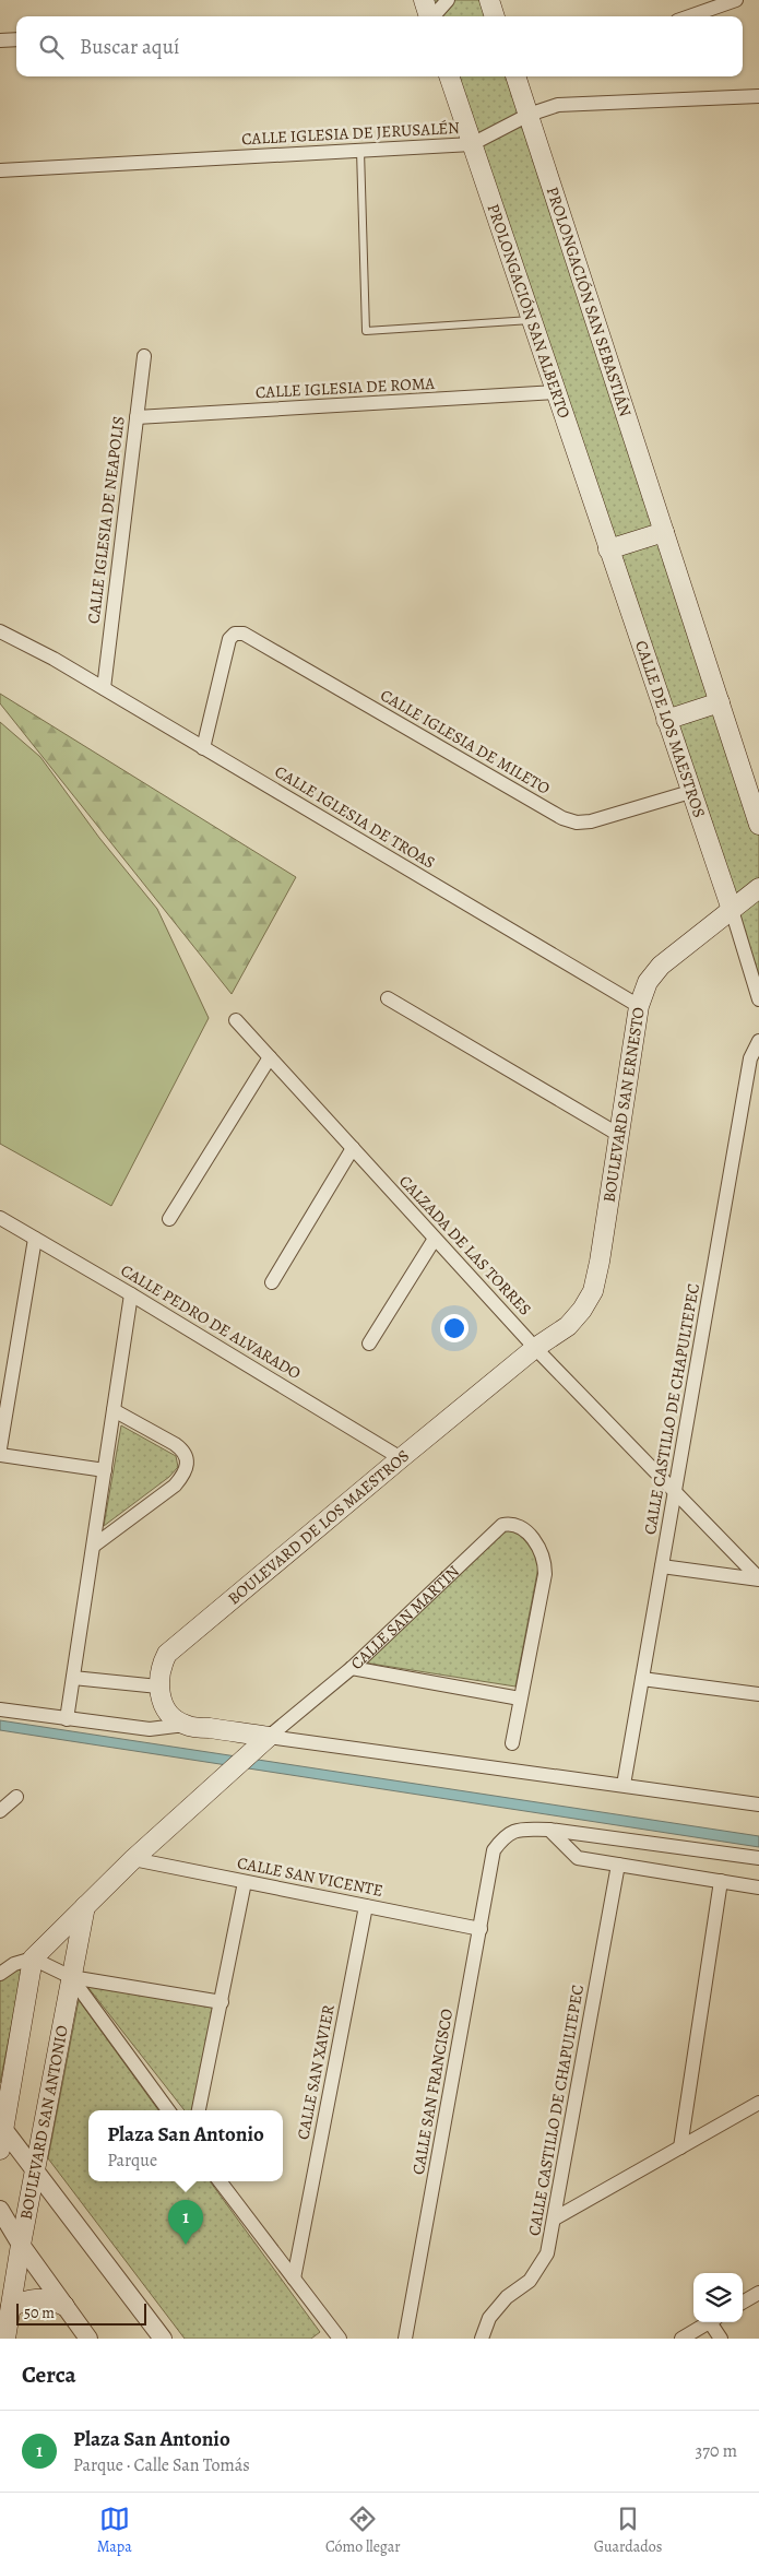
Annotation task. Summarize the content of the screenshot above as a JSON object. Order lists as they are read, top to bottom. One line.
{"streets":{"main road":["PROLONGACIÓN SAN SEBASTIÁN","PROLONGACIÓN SAN ALBERTO","CALLE DE LOS MAESTROS","BOULEVARD SAN ERNESTO","BOULEVARD DE LOS MAESTROS","BOULEVARD SAN ANTONIO"],"street":["CALLE IGLESIA DE JERUSALÉN","CALLE IGLESIA DE ROMA","CALLE IGLESIA DE NEAPOLIS","CALLE IGLESIA DE MILETO","CALLE IGLESIA DE TROAS","CALZADA DE LAS TORRES","CALLE PEDRO DE ALVARADO","CALLE CASTILLO DE CHAPULTEPEC","CALLE SAN MARTÍN","CALLE SAN VICENTE","CALLE SAN XAVIER","CALLE SAN FRANCISCO"]},"crossings":[["CALLE IGLESIA DE JERUSALÉN","PROLONGACIÓN SAN SEBASTIÁN"],["CALLE IGLESIA DE JERUSALÉN","PROLONGACIÓN SAN ALBERTO"],["PROLONGACIÓN SAN ALBERTO","CALLE IGLESIA DE ROMA"],["PROLONGACIÓN SAN ALBERTO","CALLE DE LOS MAESTROS"],["CALLE IGLESIA DE ROMA","CALLE IGLESIA DE NEAPOLIS"],["CALLE IGLESIA DE NEAPOLIS","CALLE IGLESIA DE TROAS"],["CALLE DE LOS MAESTROS","CALLE IGLESIA DE MILETO"],["CALLE DE LOS MAESTROS","BOULEVARD SAN ERNESTO"],["CALLE IGLESIA DE MILETO","CALLE IGLESIA DE TROAS"],["CALLE IGLESIA DE TROAS","BOULEVARD SAN ERNESTO"],["BOULEVARD SAN ERNESTO","CALZADA DE LAS TORRES"],["BOULEVARD SAN ERNESTO","BOULEVARD DE LOS MAESTROS"],["CALZADA DE LAS TORRES","CALLE CASTILLO DE CHAPULTEPEC"],["CALZADA DE LAS TORRES","BOULEVARD DE LOS MAESTROS"],["CALLE PEDRO DE ALVARADO","BOULEVARD DE LOS MAESTROS"],["CALLE SAN VICENTE","CALLE SAN XAVIER"],["CALLE SAN VICENTE","CALLE SAN FRANCISCO"]],"scale_bar":"50 m","page":{"search":"Buscar aquí","popup":["Plaza San Antonio","Parque"],"pins":"1","scale":"50 m","heading":"Cerca","list":[{"mark":"1","name":"Plaza San Antonio","note":"Parque · Calle San Tomás","value":"370 m"}],"nav":["Mapa","Cómo llegar","Guardados"]}}
